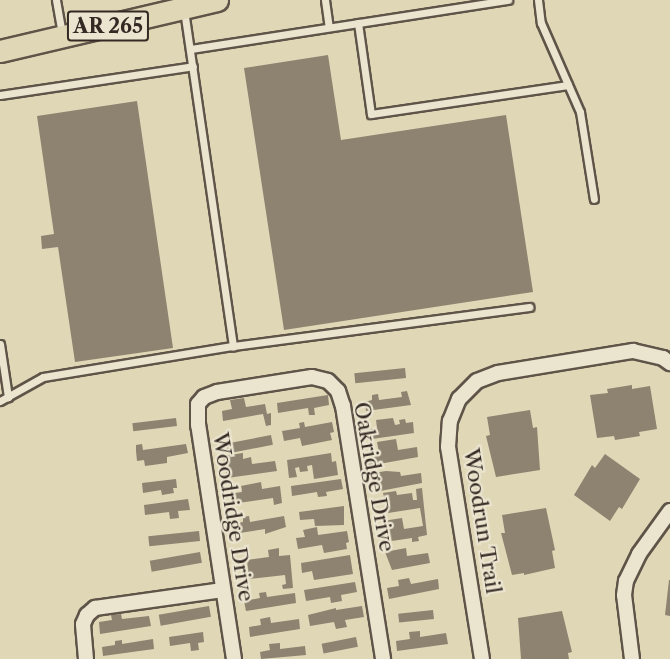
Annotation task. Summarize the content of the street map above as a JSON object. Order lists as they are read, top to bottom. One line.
{"streets":{"main road":["AR 265"],"street":["Oakridge Drive","Woodridge Drive","Woodrun Trail"]},"crossings":[["Oakridge Drive","Woodridge Drive"]]}
